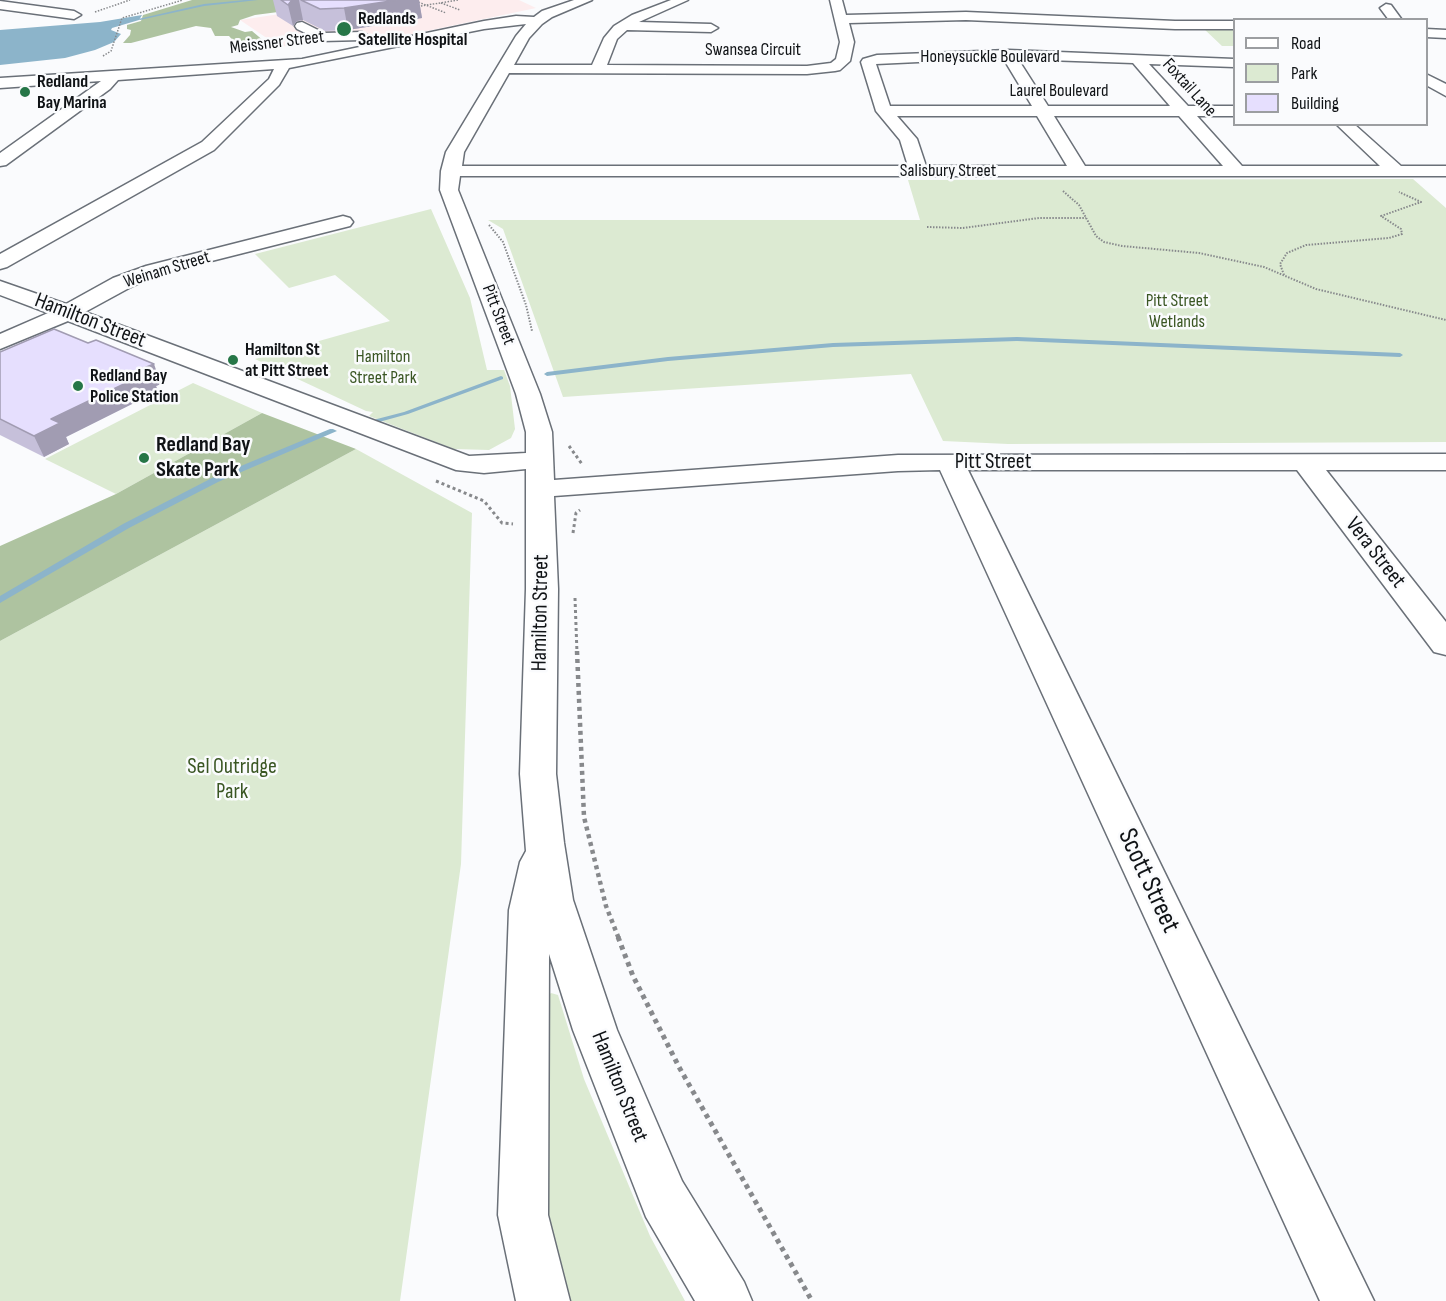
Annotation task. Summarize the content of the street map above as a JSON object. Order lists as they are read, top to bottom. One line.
{"streets":{"street":["Meissner Street","Swansea Circuit","Honeysuckle Boulevard","Foxtail Lane","Laurel Boulevard","Salisbury Street","Weinam Street","Pitt Street","Hamilton Street","Vera Street","Scott Street"]},"crossings":[["Honeysuckle Boulevard","Foxtail Lane"],["Honeysuckle Boulevard","Laurel Boulevard"],["Honeysuckle Boulevard","Salisbury Street"],["Foxtail Lane","Laurel Boulevard"],["Foxtail Lane","Salisbury Street"],["Salisbury Street","Pitt Street"],["Weinam Street","Hamilton Street"],["Pitt Street","Hamilton Street"],["Pitt Street","Vera Street"],["Pitt Street","Scott Street"]],"parks":["Pitt Street Wetlands","Hamilton Street Park","Sel Outridge Park"],"places":["Redlands Satellite Hospital","Redland Bay Marina","Hamilton St at Pitt Street","Redland Bay Police Station","Redland Bay Skate Park"],"legend":["Road","Park","Building"]}
